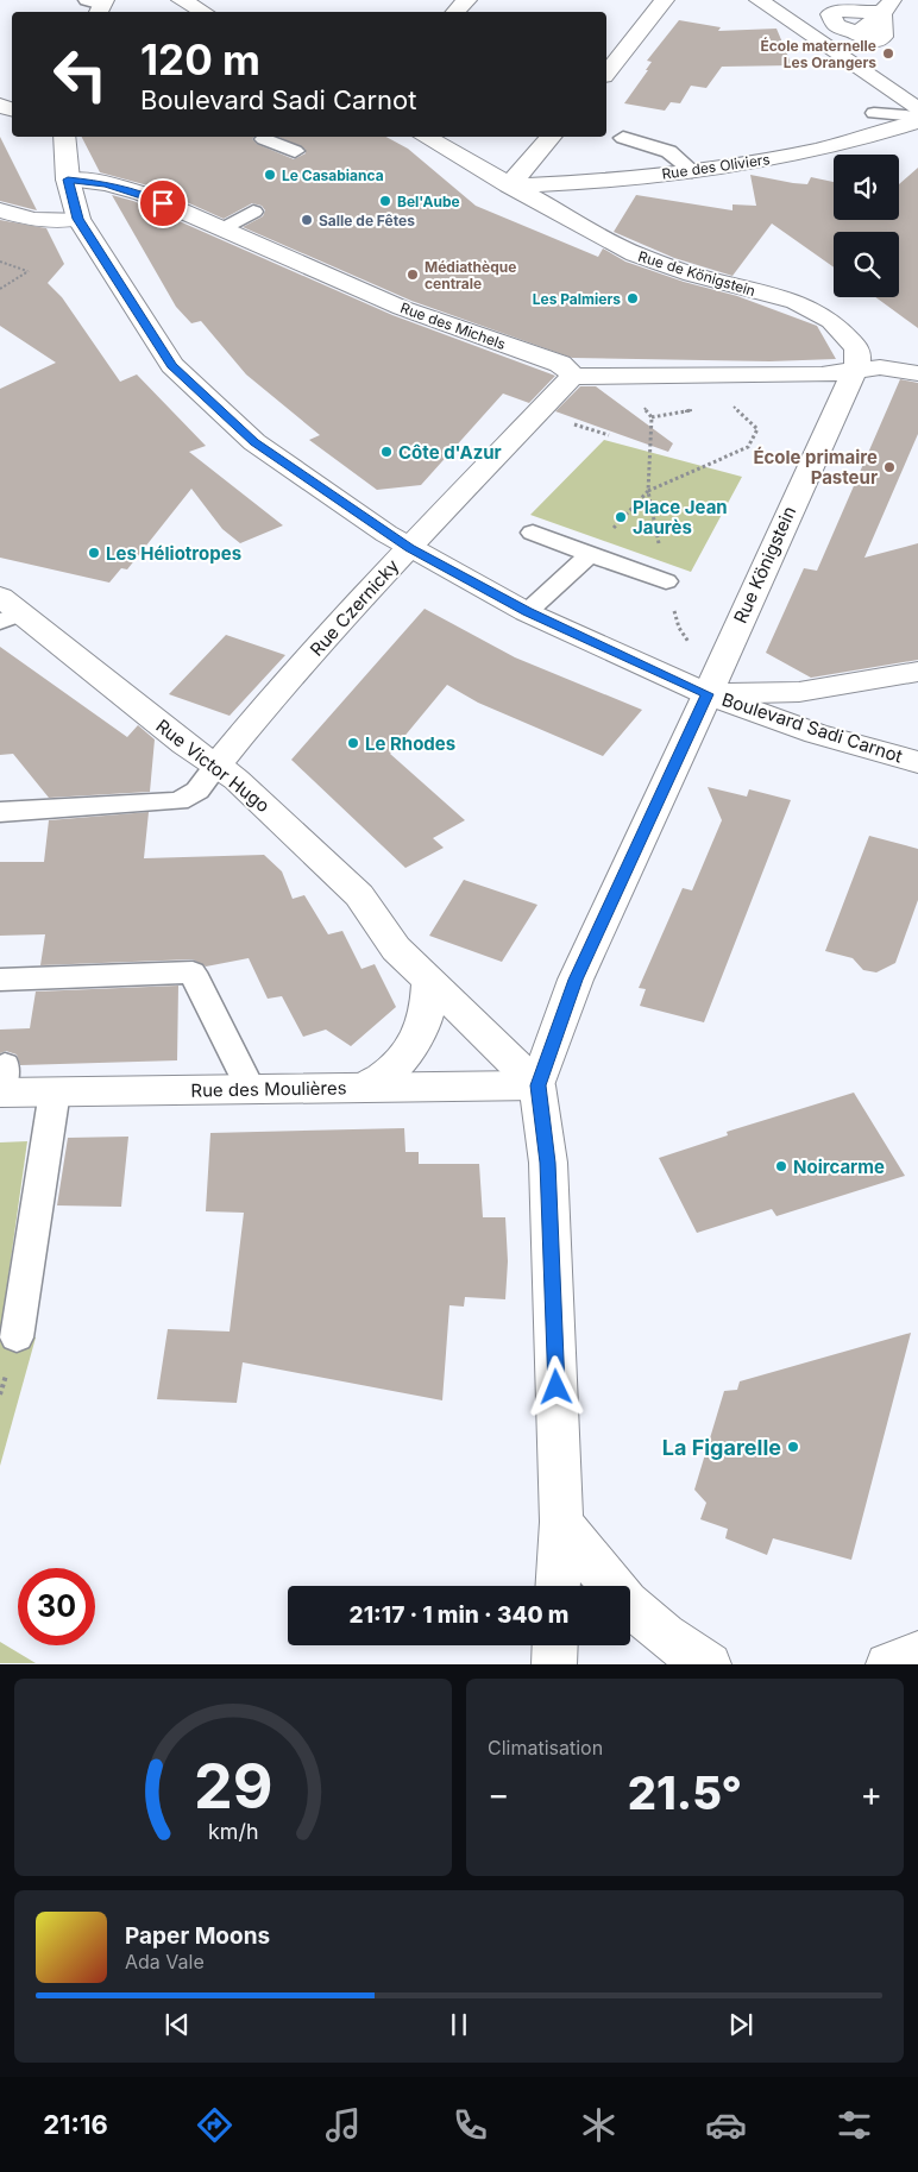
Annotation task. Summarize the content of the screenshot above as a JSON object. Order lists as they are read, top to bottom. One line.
{"streets":{"street":["Rue des Oliviers","Rue de Königstein","Rue des Michels","Rue Königstein","Rue Czernicky","Boulevard Sadi Carnot","Rue Victor Hugo","Rue des Moulières"]},"crossings":[["Rue des Oliviers","Rue de Königstein"],["Rue de Königstein","Rue Königstein"],["Rue des Michels","Rue Czernicky"],["Rue des Michels","Boulevard Sadi Carnot"],["Rue Königstein","Boulevard Sadi Carnot"],["Rue Königstein","Rue Victor Hugo"],["Rue Königstein","Rue des Moulières"],["Rue Czernicky","Boulevard Sadi Carnot"],["Rue Czernicky","Rue Victor Hugo"],["Rue Victor Hugo","Rue des Moulières"]],"places":["École maternelle Les Orangers","Le Casabianca","Bel'Aube","Salle de Fêtes","Médiathèque centrale","Les Palmiers","Côte d'Azur","École primaire Pasteur","Place Jean Jaurès","Les Héliotropes","Le Rhodes","Noircarme","La Figarelle"],"page":{"turn":["120 m","Boulevard Sadi Carnot"],"limit":"30","trip":"21:17 · 1 min · 340 m","tile":"Climatisation","heat":["−","21.5°","+"],"song":["Paper Moons","Ada Vale"],"tabs":"21:16","gauge":["29","km/h"]}}
